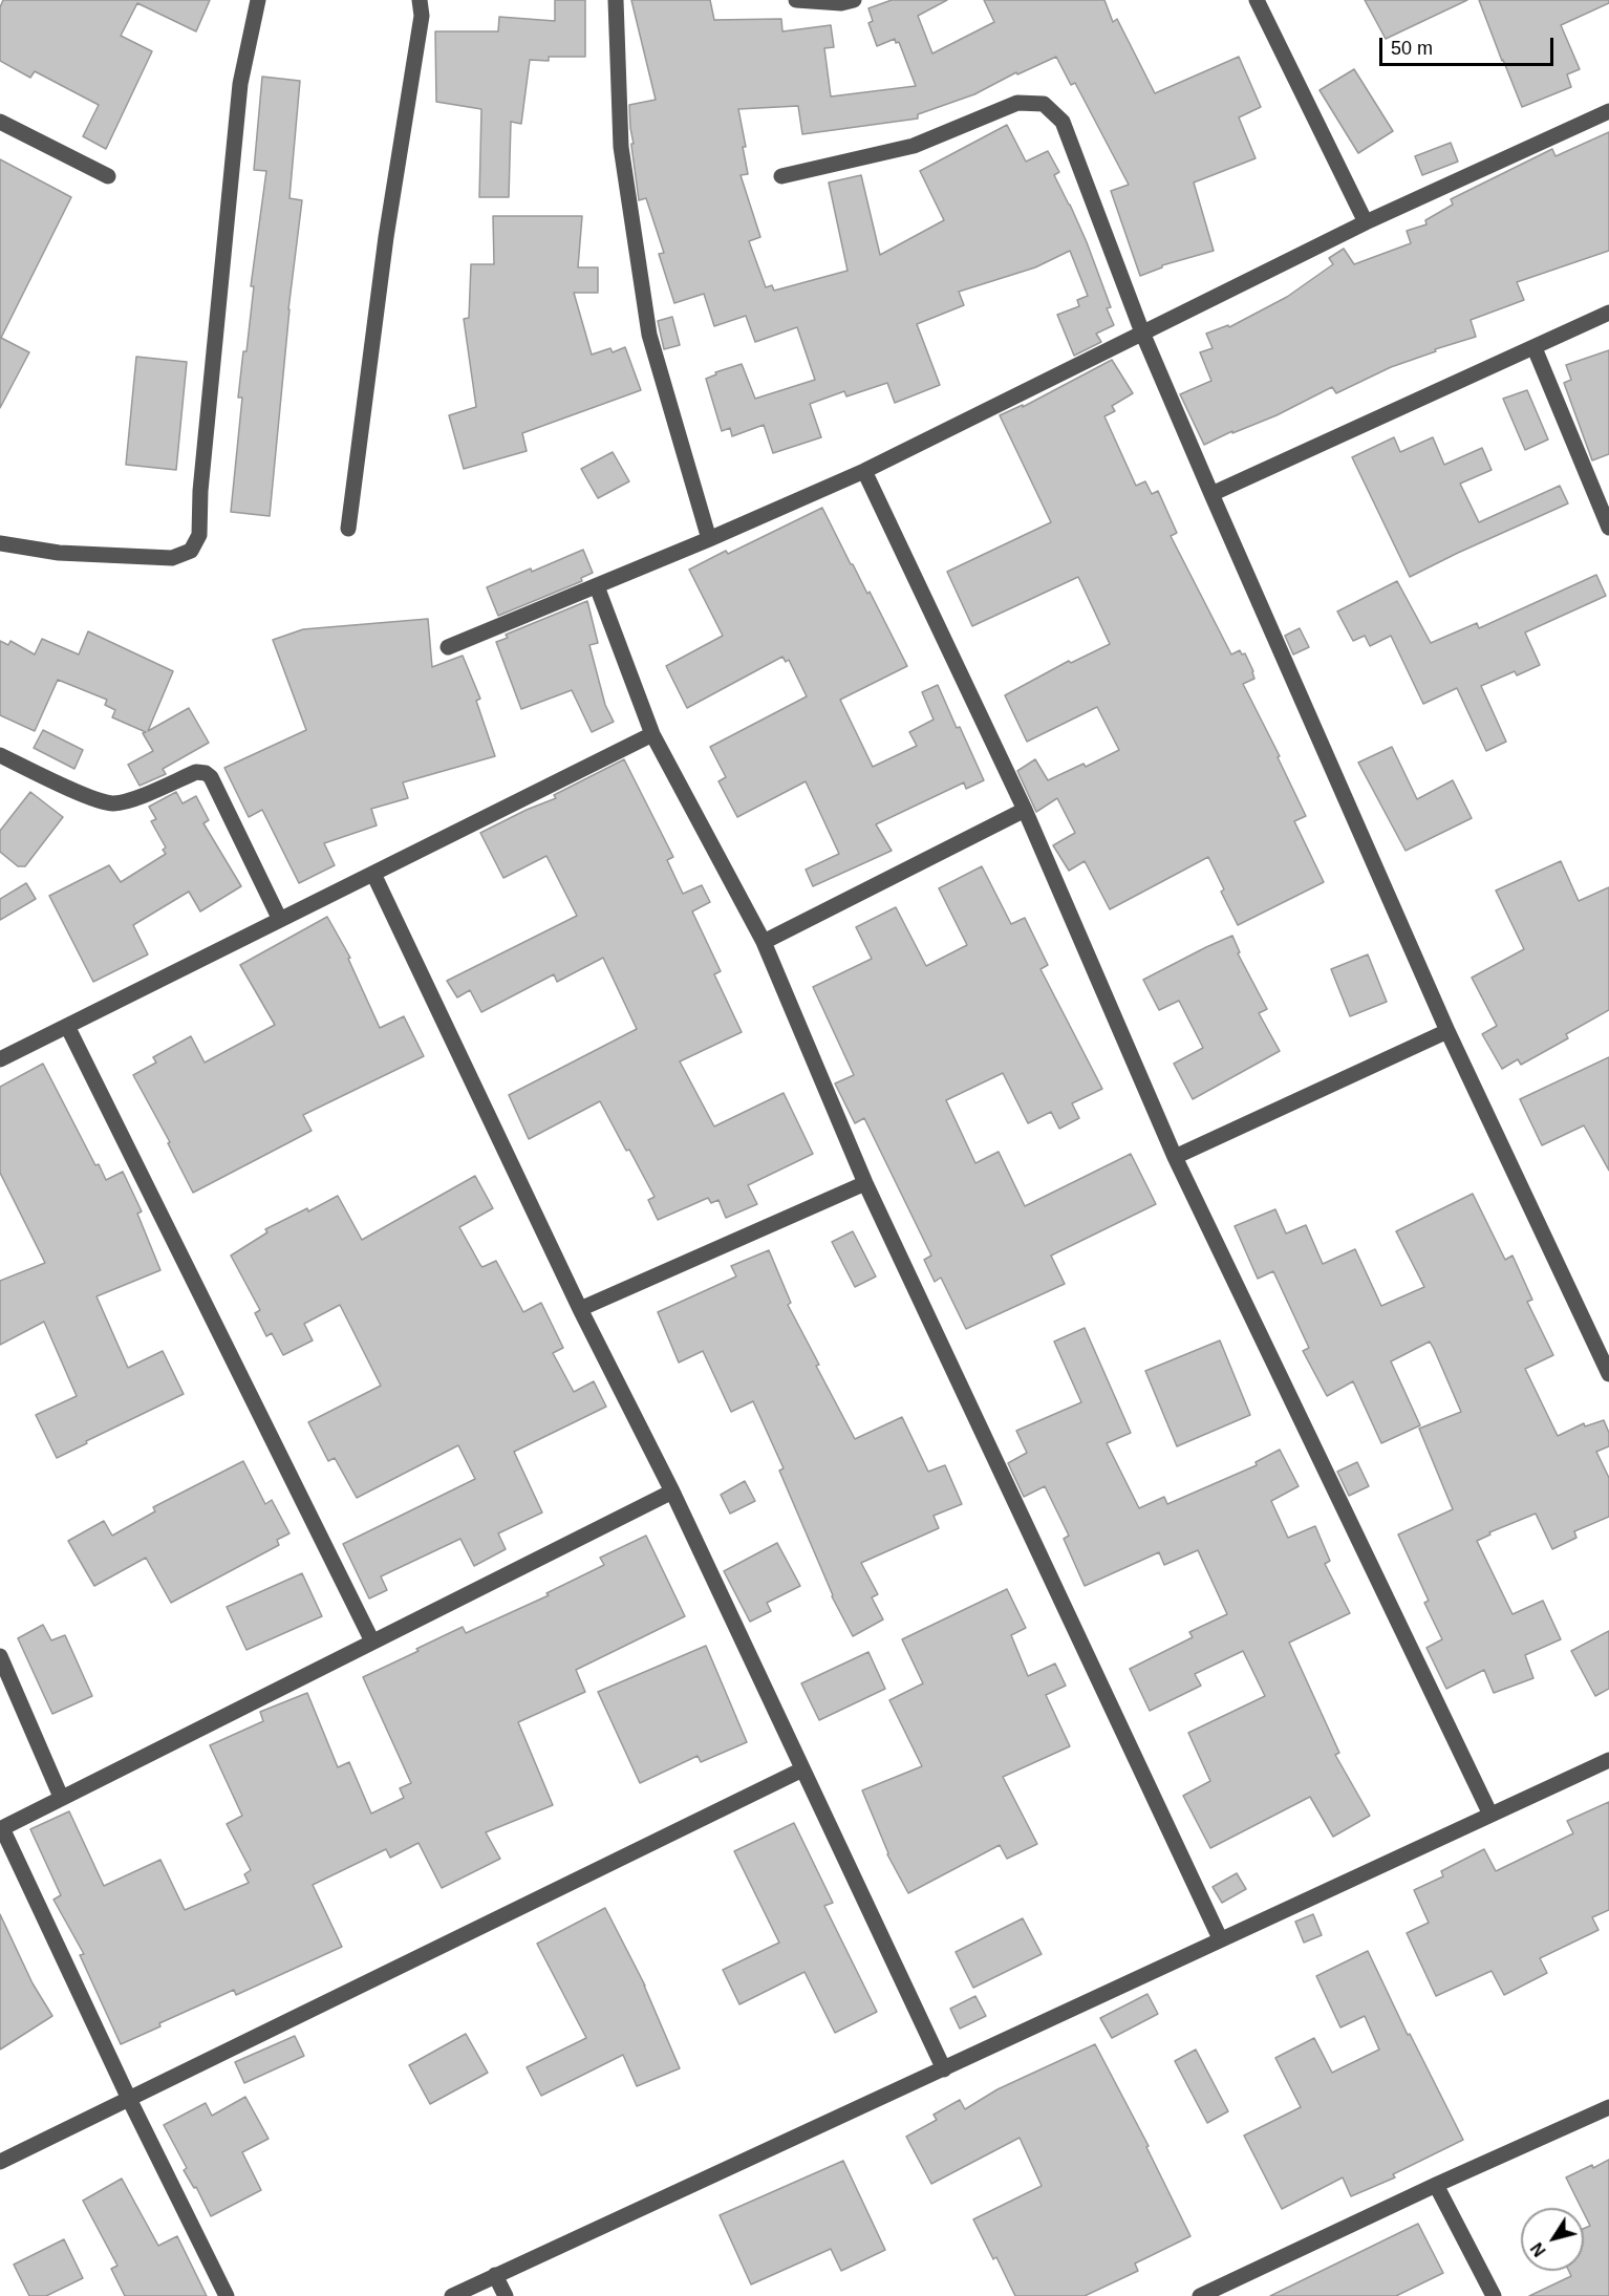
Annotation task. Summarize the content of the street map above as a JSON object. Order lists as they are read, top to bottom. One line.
{"scale_bar":"50 m","north":"bottom left"}
